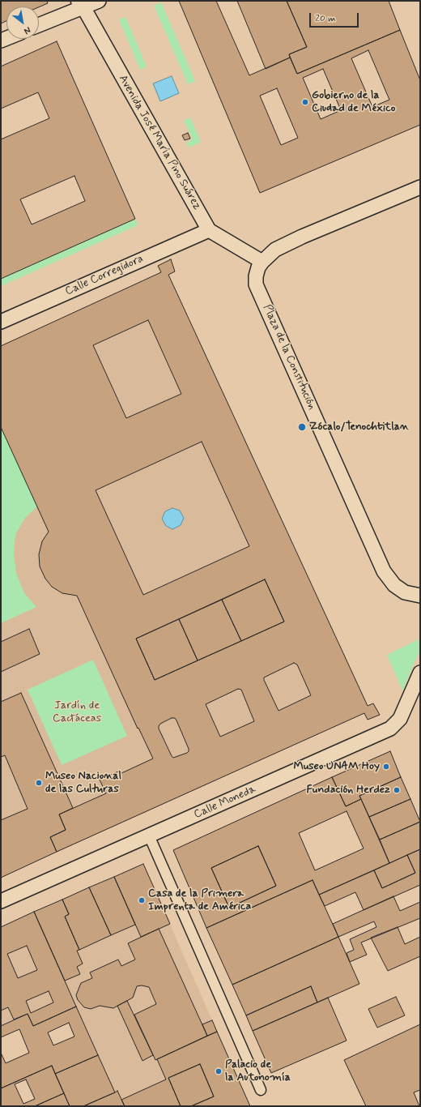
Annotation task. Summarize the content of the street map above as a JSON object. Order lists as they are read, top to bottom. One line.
{"streets":{"street":["Avenida José María Pino Suárez","Calle Corregidora","Plaza de la Constitución","Calle Moneda"]},"crossings":[["Avenida José María Pino Suárez","Calle Corregidora"],["Avenida José María Pino Suárez","Plaza de la Constitución"]],"parks":["Jardín de Cactáceas"],"places":["Gobierno de la Ciudad de México","Zócalo/Tenochtitlan","Museo UNAM Hoy","Museo Nacional de las Culturas","Fundación Herdez","Casa de la Primera Imprenta de América","Palacio de la Autonomía"],"scale_bar":"20 m","north":"bottom right"}
